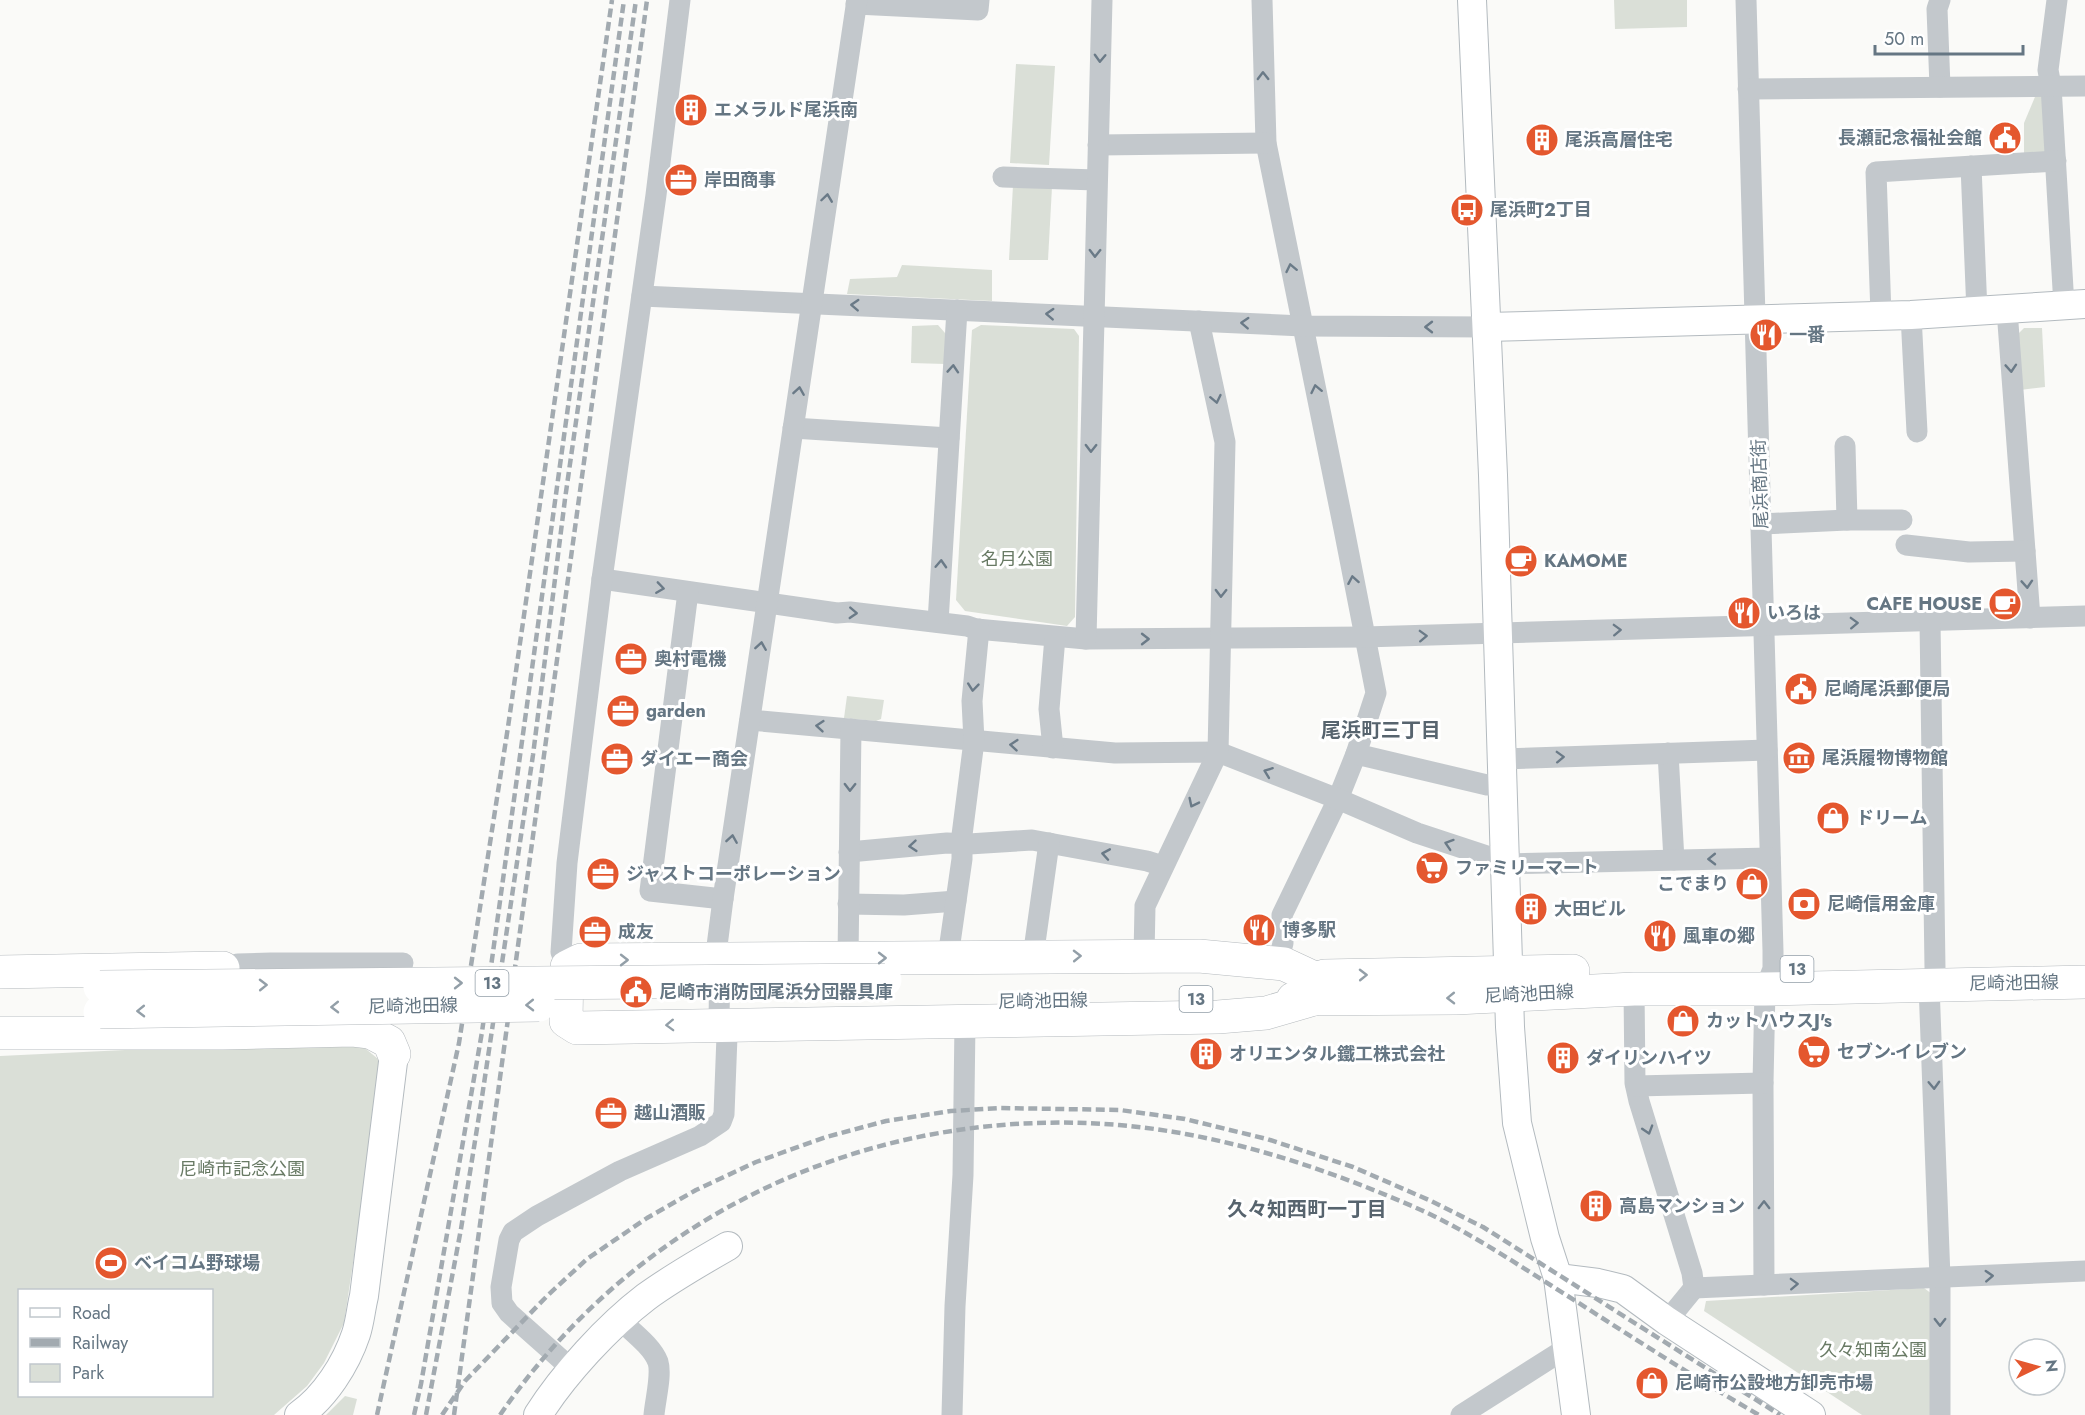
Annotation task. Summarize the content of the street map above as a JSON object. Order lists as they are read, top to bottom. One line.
{"streets":{"main road":["13","尼崎池田線"],"street":["尾浜商店街"]},"crossings":[["尾浜商店街","尼崎池田線"]],"districts":["尾浜町三丁目","久々知西町一丁目"],"parks":["名月公園","尼崎市記念公園","久々知南公園"],"places":{"building":["エメラルド尾浜南","尾浜高層住宅","大田ビル","オリエンタル鐵工株式会社","ダイリンハイツ","高島マンション"],"public building":["長瀬記念福祉会館","尼崎尾浜郵便局","尼崎市消防団尾浜分団器具庫"],"office":["岸田商事","奥村電機","garden","ダイエー商会","ジャストコーポレーション","成友","越山酒販"],"bus stop":["尾浜町2丁目"],"restaurant":["一番","いろは","博多駅","風車の郷"],"cafe":["KAMOME","CAFE HOUSE"],"museum":["尾浜履物博物館"],"shop":["ドリーム","こでまり","カットハウスJ's","尼崎市公設地方卸売市場"],"supermarket":["ファミリーマート","セブン-イレブン"],"bank":["尼崎信用金庫"],"sports":["ベイコム野球場"]},"legend":["Road","Railway","Park"],"scale_bar":"50 m","north":"right"}
